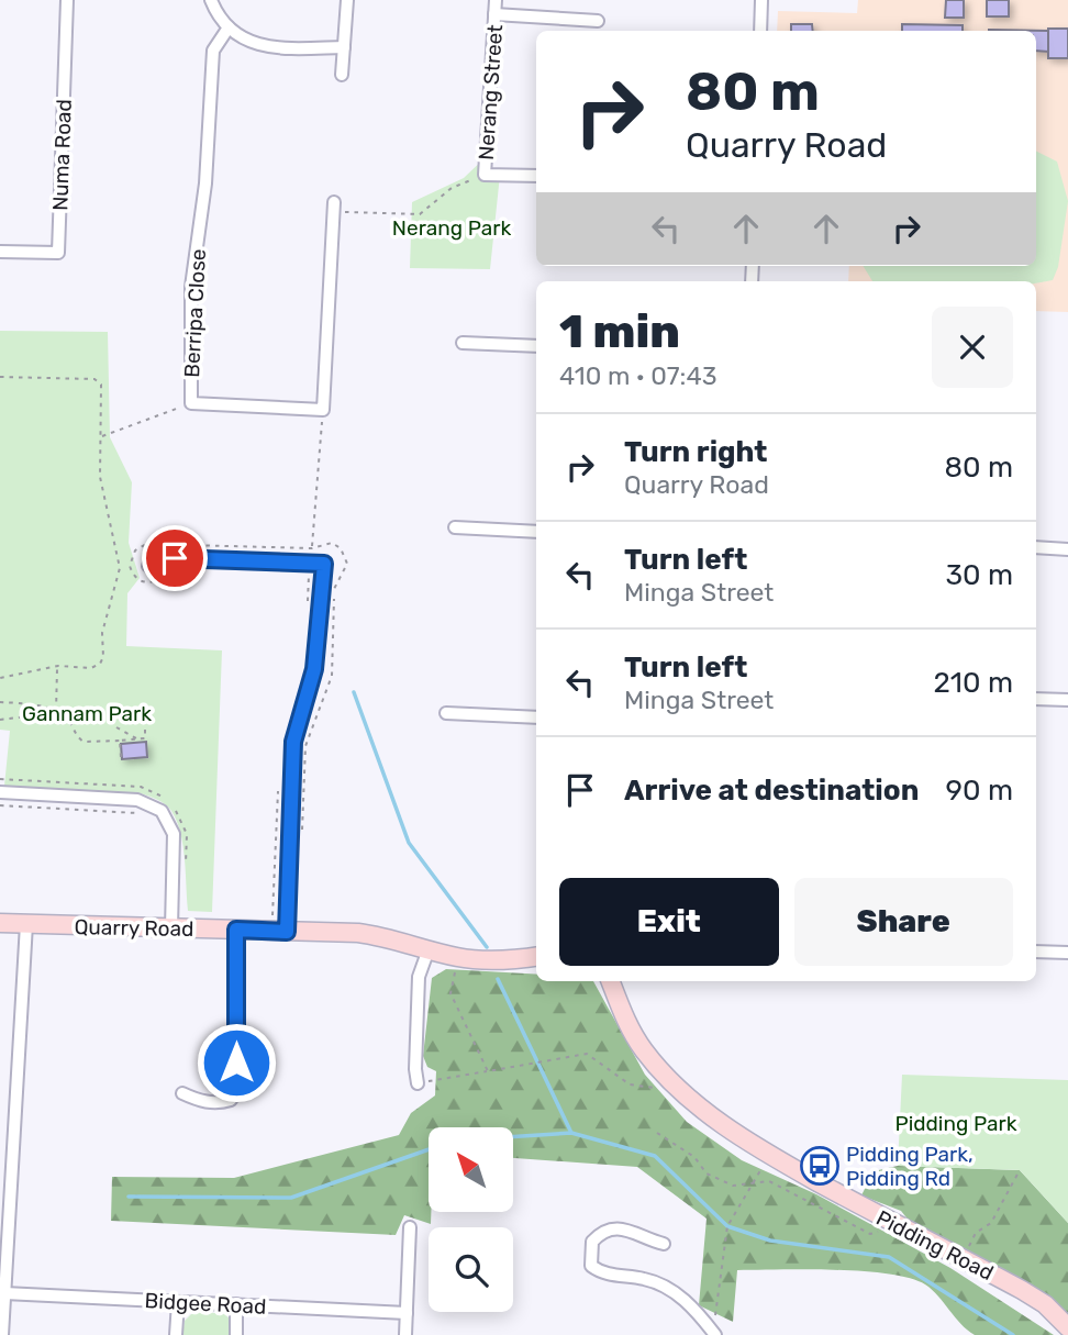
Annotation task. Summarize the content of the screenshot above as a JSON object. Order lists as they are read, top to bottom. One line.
{"streets":{"street":["Nerang Street","Numa Road","Berripa Close","Quarry Road","Pidding Road","Bidgee Road"]},"parks":["Nerang Park","Gannam Park","Pidding Park"],"places":{"bus stop":["Pidding Park, Pidding Rd"]},"north":"top left","page":{"turn":["80 m","Quarry Road"],"heading":["1 min","410 m · 07:43"],"list":[{"name":"Turn right","note":"Quarry Road","value":"80 m"},{"name":"Turn left","note":"Minga Street","value":"30 m"},{"name":"Turn left","note":"Minga Street","value":"210 m"},{"name":"Arrive at destination","value":"90 m"}],"buttons":["Exit","Share"]}}
